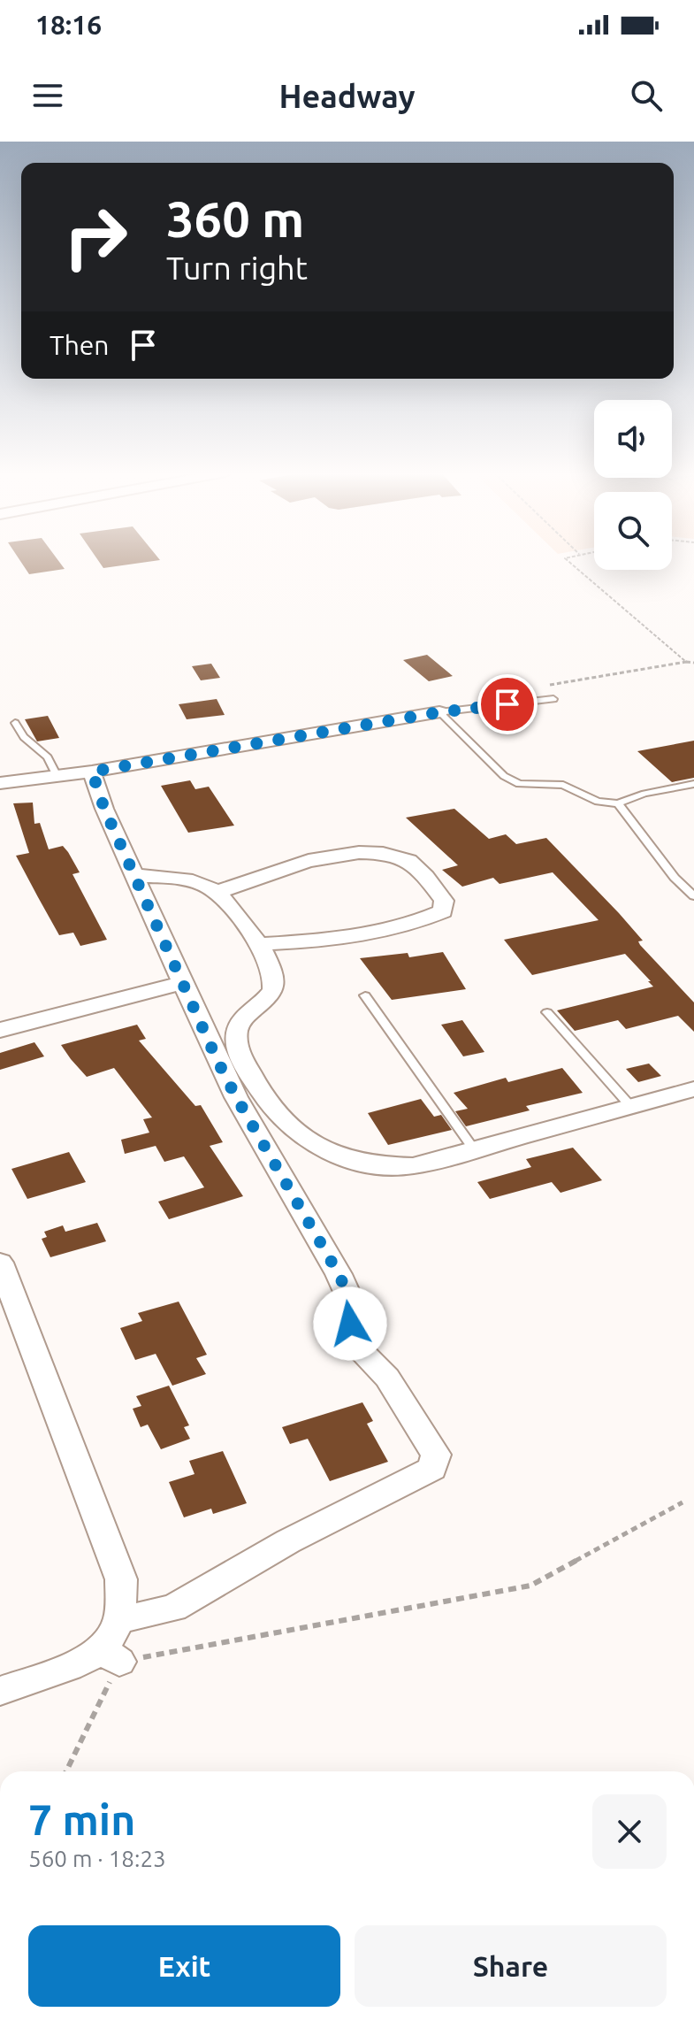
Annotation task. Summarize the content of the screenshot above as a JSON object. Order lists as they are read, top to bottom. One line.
{"page":{"status":"18:16","header":"Headway","turn":["360 m","Turn right"],"then":"Then","heading":["7 min","560 m · 18:23"],"buttons":["Exit","Share"]}}
